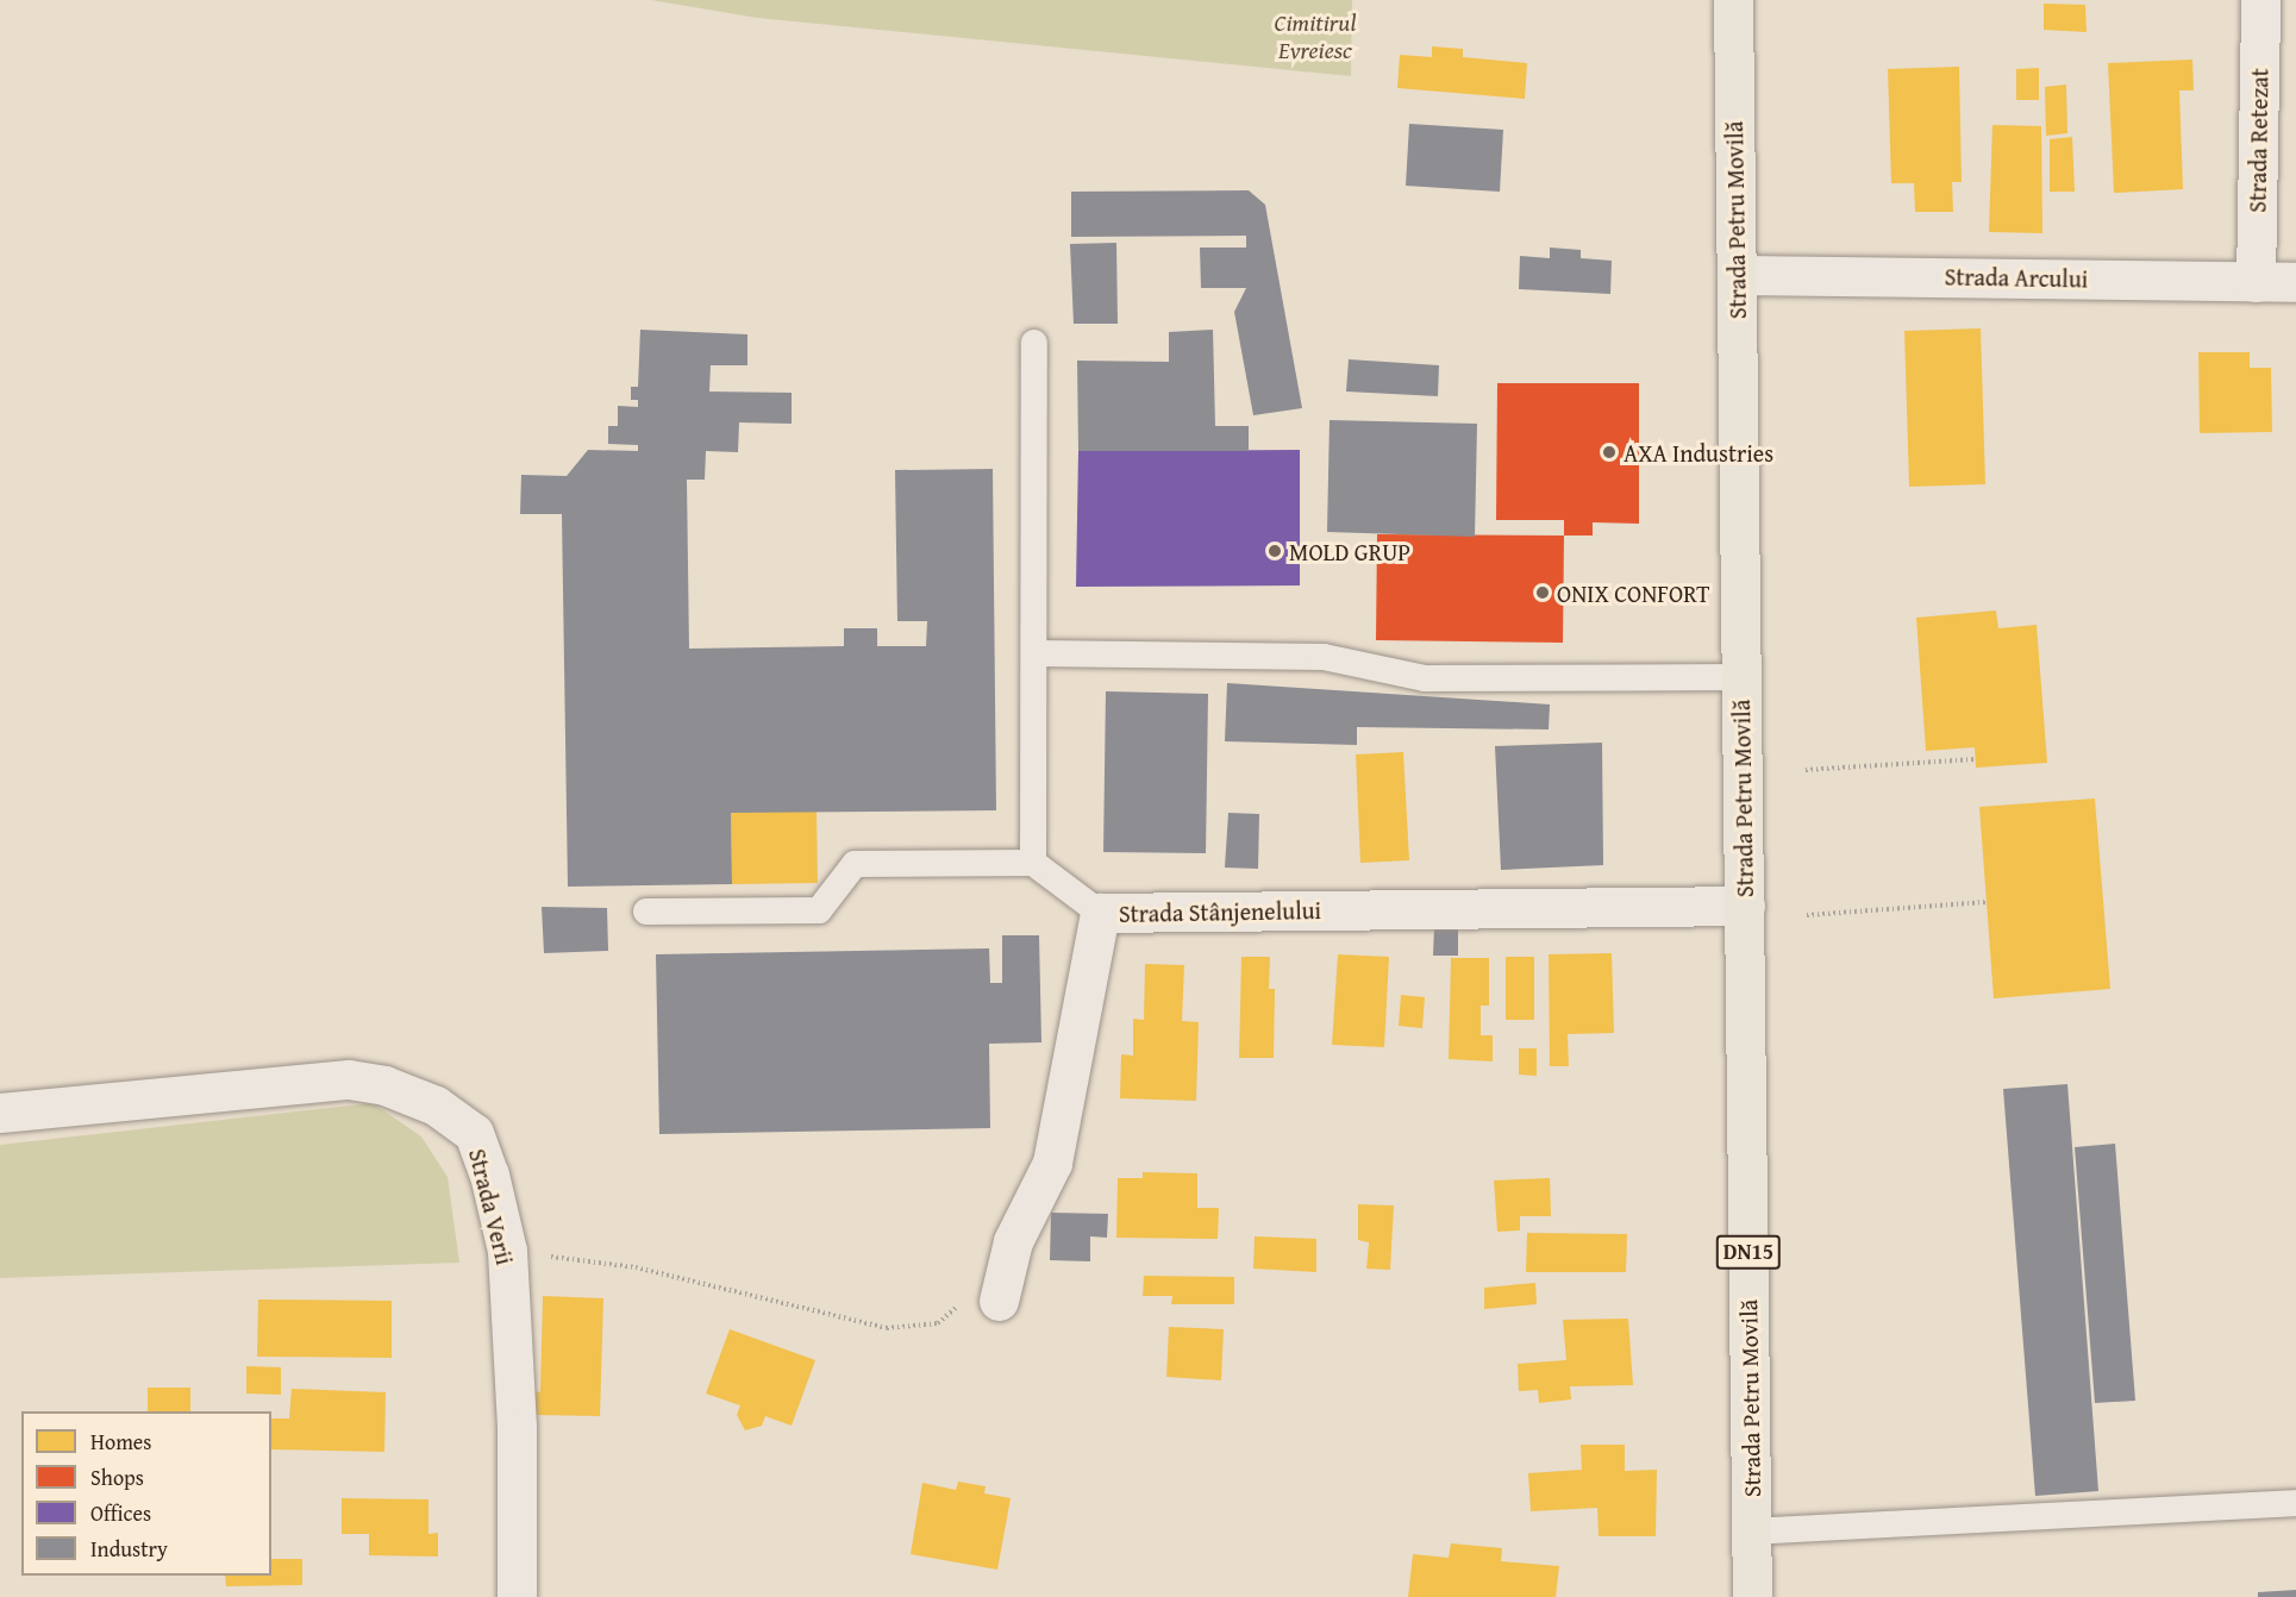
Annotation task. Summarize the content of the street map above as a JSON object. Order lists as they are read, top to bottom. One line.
{"streets":{"main road":["Strada Petru Movilă","DN15"],"street":["Strada Retezat","Strada Arcului","Strada Stânjenelului","Strada Verii"]},"crossings":[["Strada Retezat","Strada Arcului"],["Strada Petru Movilă","Strada Arcului"],["Strada Petru Movilă","Strada Stânjenelului"]],"parks":["Cimitirul Evreiesc"],"places":["AXA Industries","MOLD GRUP","ONIX CONFORT"],"legend":["Homes","Shops","Offices","Industry"]}
